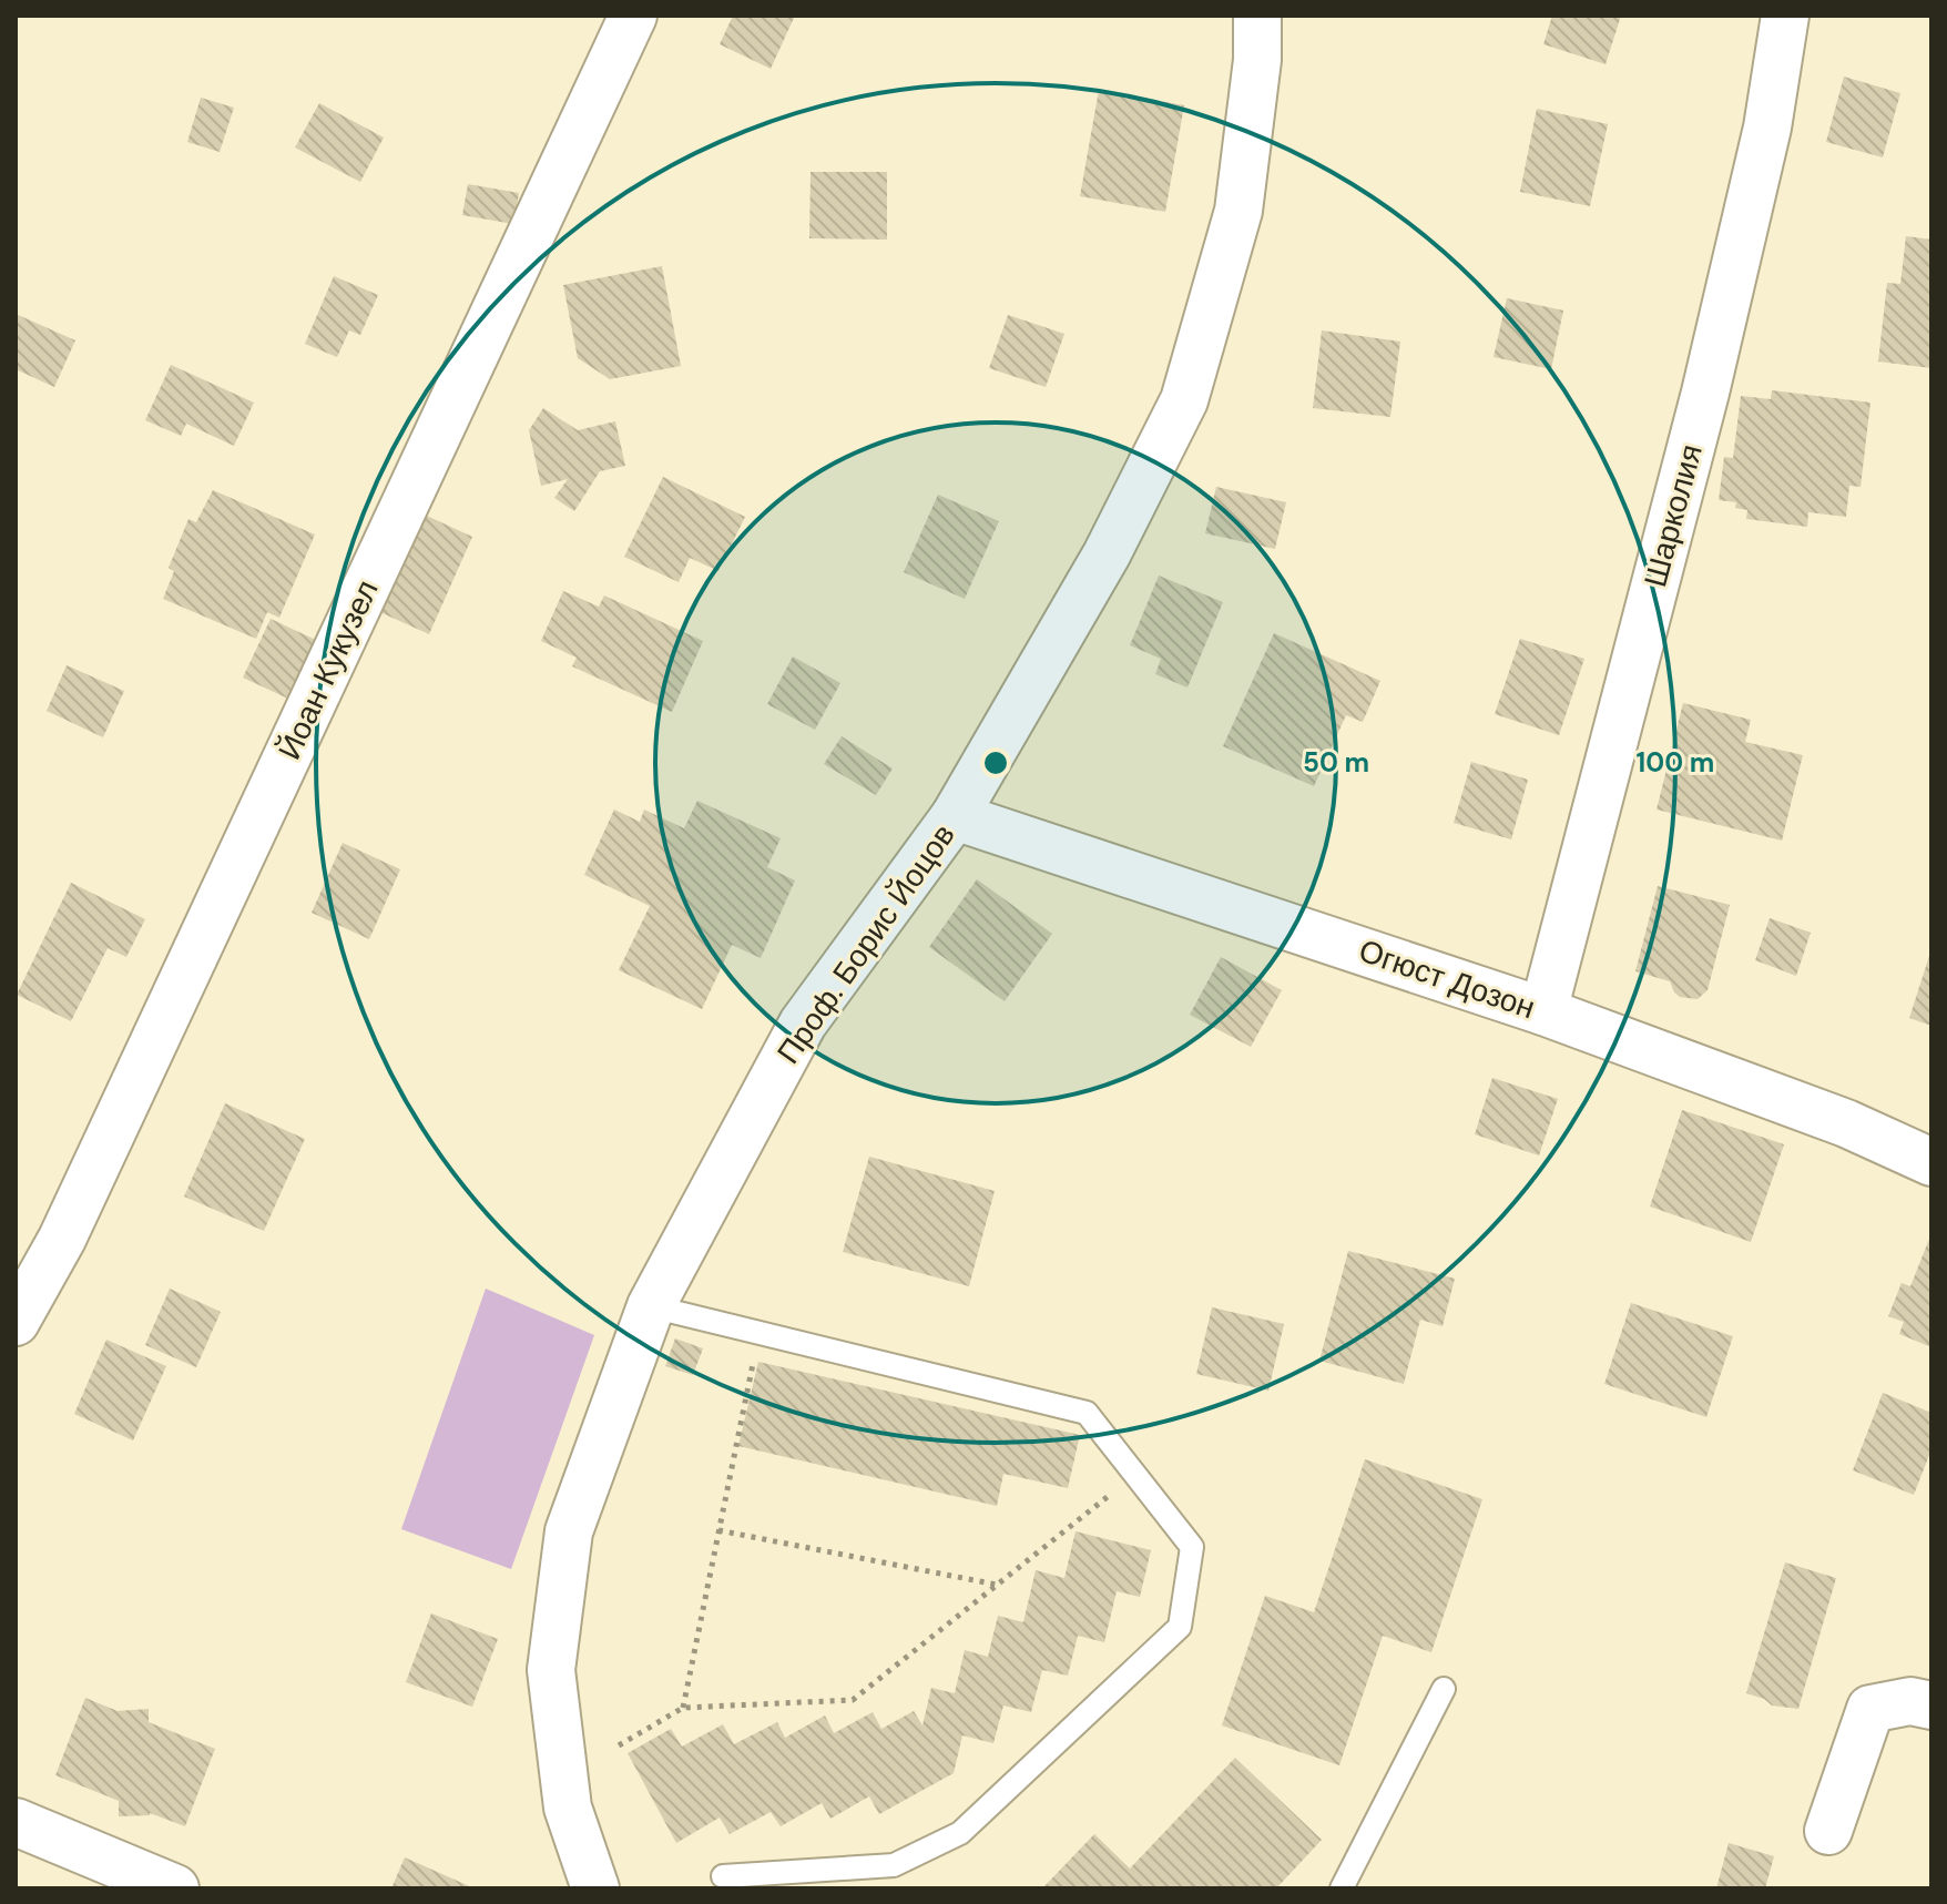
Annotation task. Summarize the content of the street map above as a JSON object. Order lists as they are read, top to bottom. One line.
{"streets":{"street":["Шарколия","Йоан Кукузел","Проф. Борис Йоцов","Огюст Дозон"]},"crossings":[["Шарколия","Огюст Дозон"],["Проф. Борис Йоцов","Огюст Дозон"]],"rings":["50 m","100 m"]}
